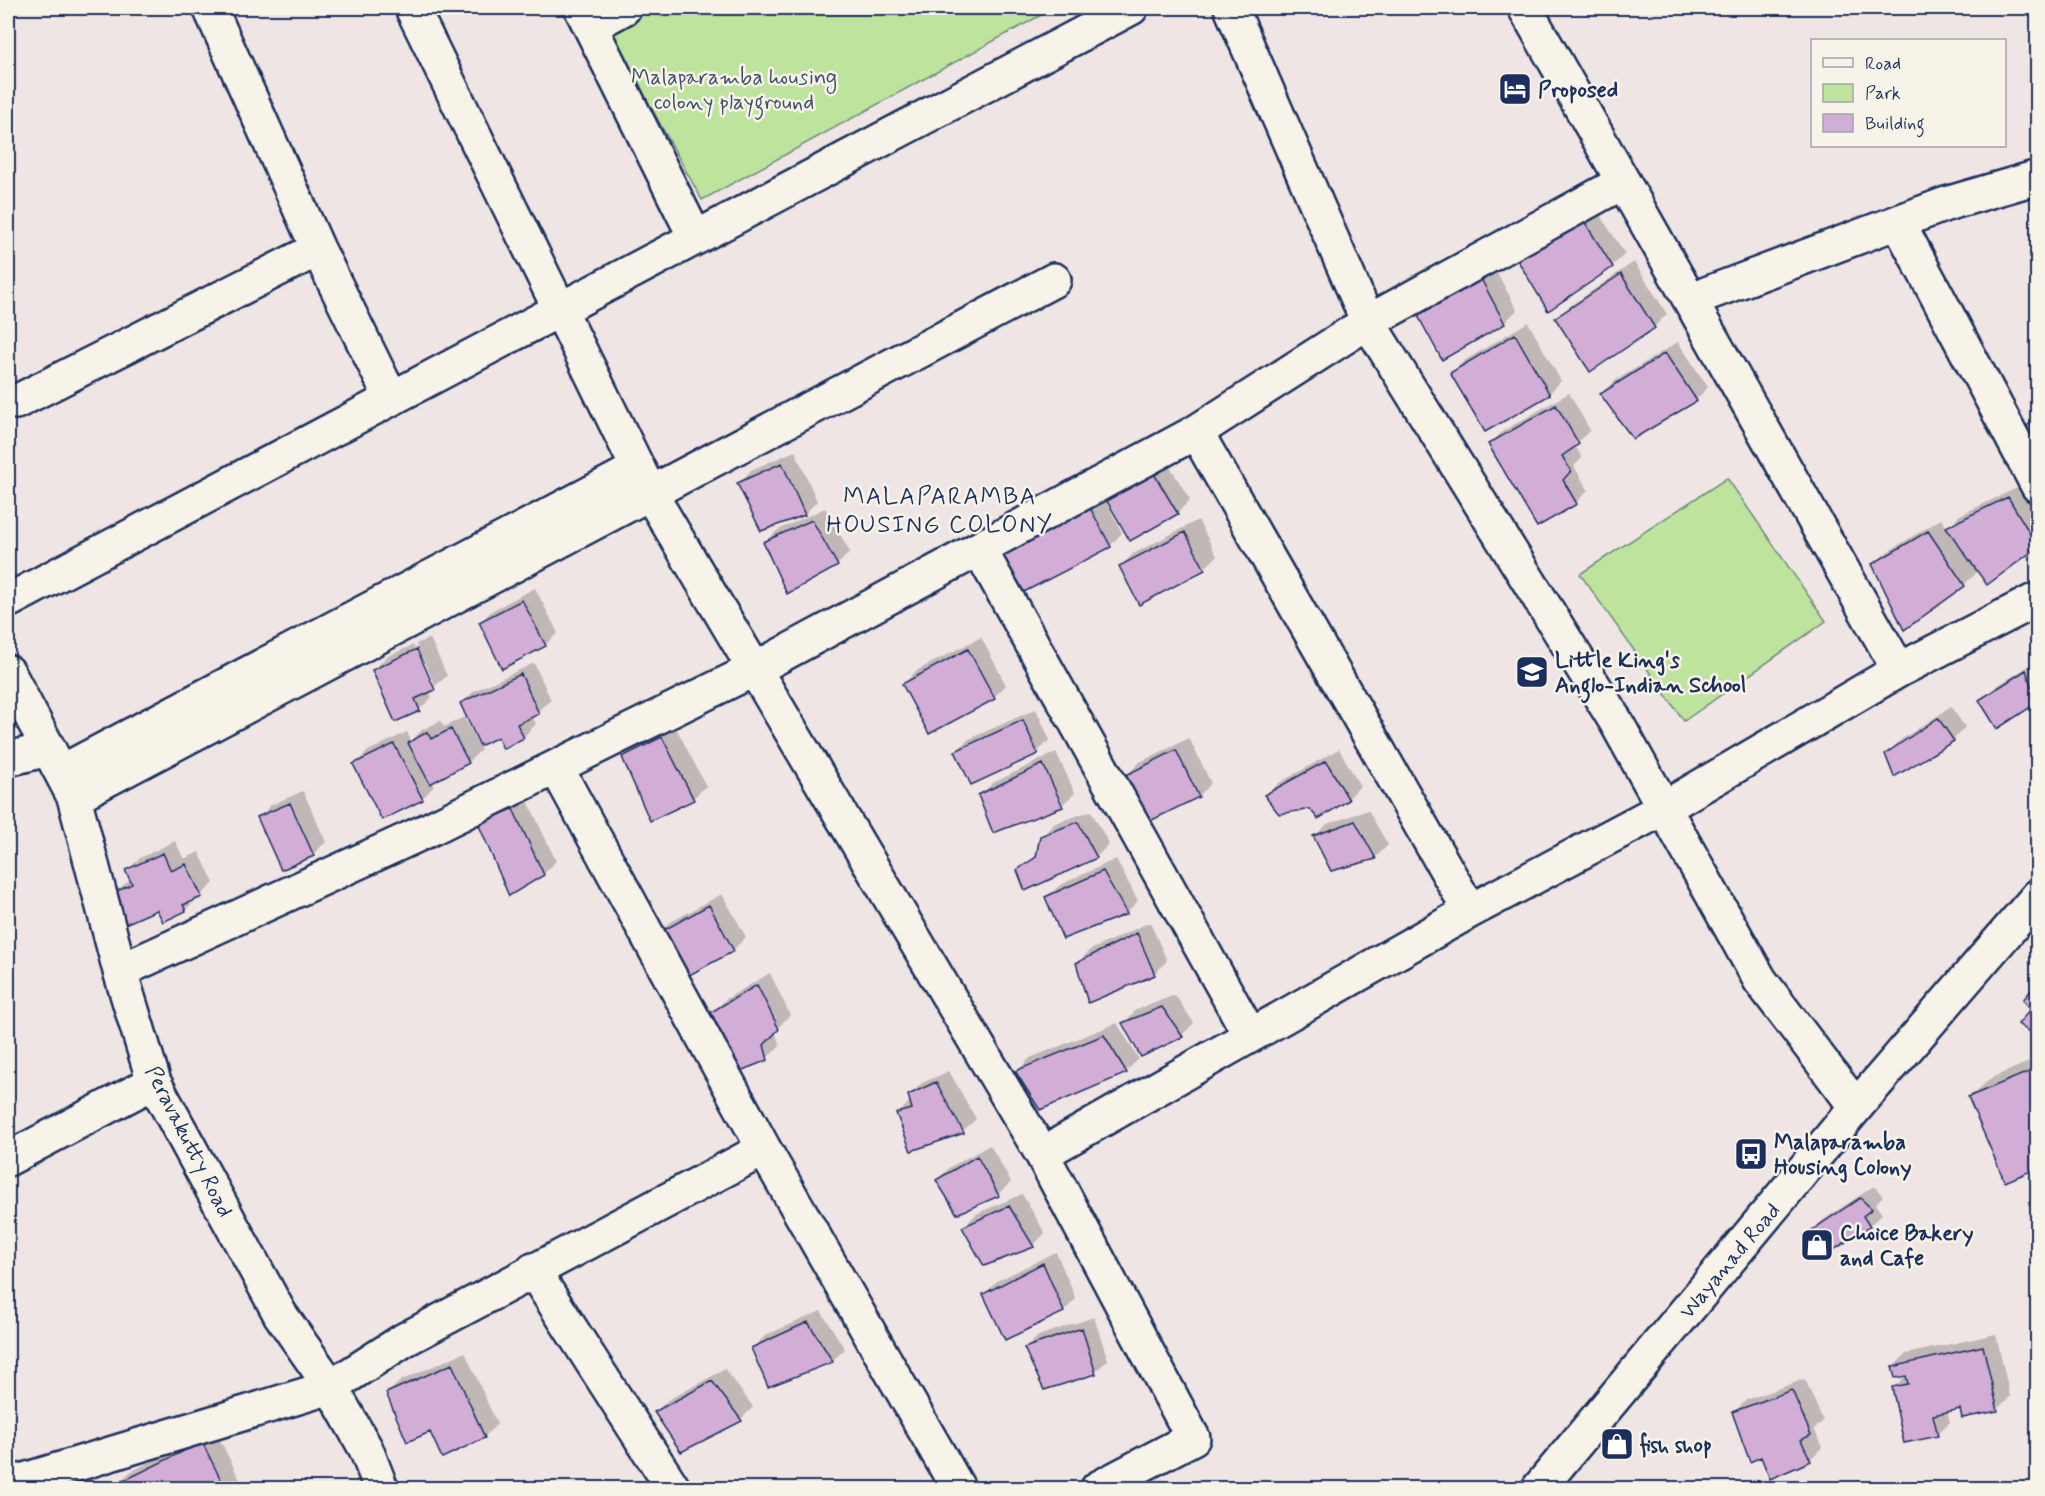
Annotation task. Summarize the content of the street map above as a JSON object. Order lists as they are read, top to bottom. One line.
{"streets":{"main road":["Peravakutty Road","Wayanad Road"]},"districts":["MALAPARAMBA HOUSING COLONY"],"parks":["Malaparamba housing colony playground"],"places":{"hotel":["Proposed"],"school or university":["Little King's Anglo-Indian School"],"bus stop":["Malaparamba Housing Colony"],"shop":["Choice Bakery and Cafe","fish shop"]},"legend":["Road","Park","Building"]}
